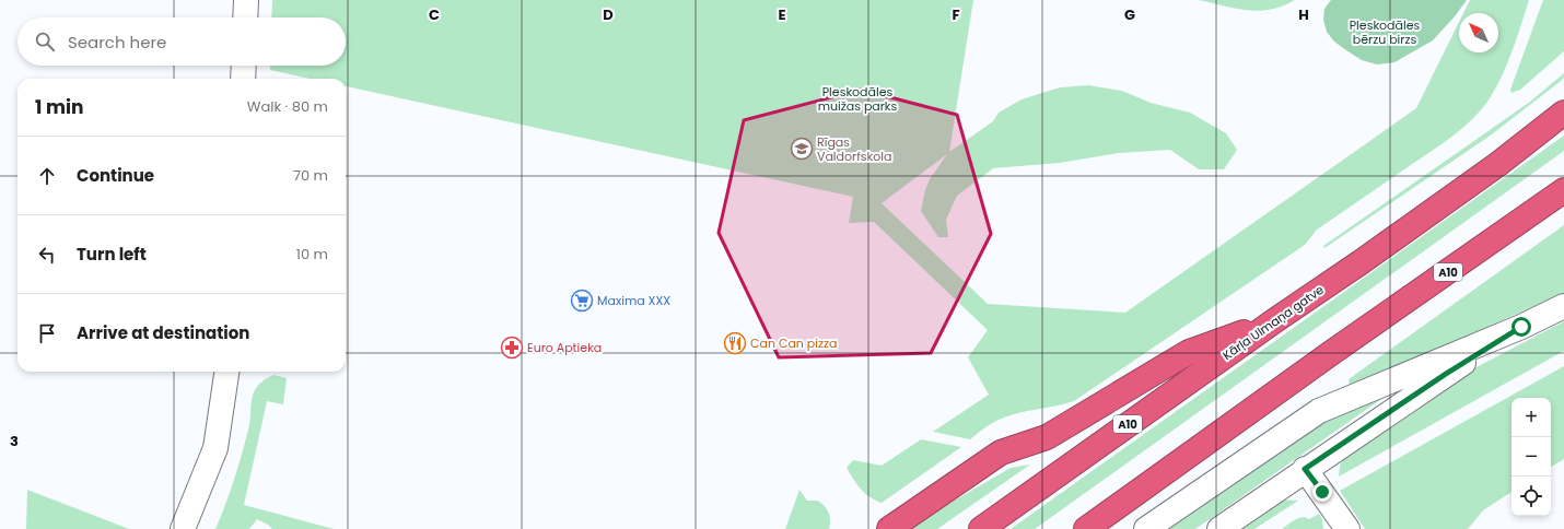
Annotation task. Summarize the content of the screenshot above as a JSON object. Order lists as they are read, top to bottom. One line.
{"streets":{"highway":["A10","Kārļa Ulmaņa gatve"]},"parks":["Pleskodāles bērzu birzs","Pleskodāles muižas parks"],"places":{"school or university":["Rīgas Valdorfskola"],"supermarket":["Maxima XXX"],"restaurant":["Can Can pizza"],"pharmacy":["Euro Aptieka"]},"north":"top left","page":{"search":"Search here","heading":["1 min","Walk · 80 m"],"list":[["Continue","70 m"],["Turn left","10 m"],"Arrive at destination"],"map_buttons":["+","−"]},"grid":{"columns":["C","D","E","F","G","H"],"rows":["3"]}}
